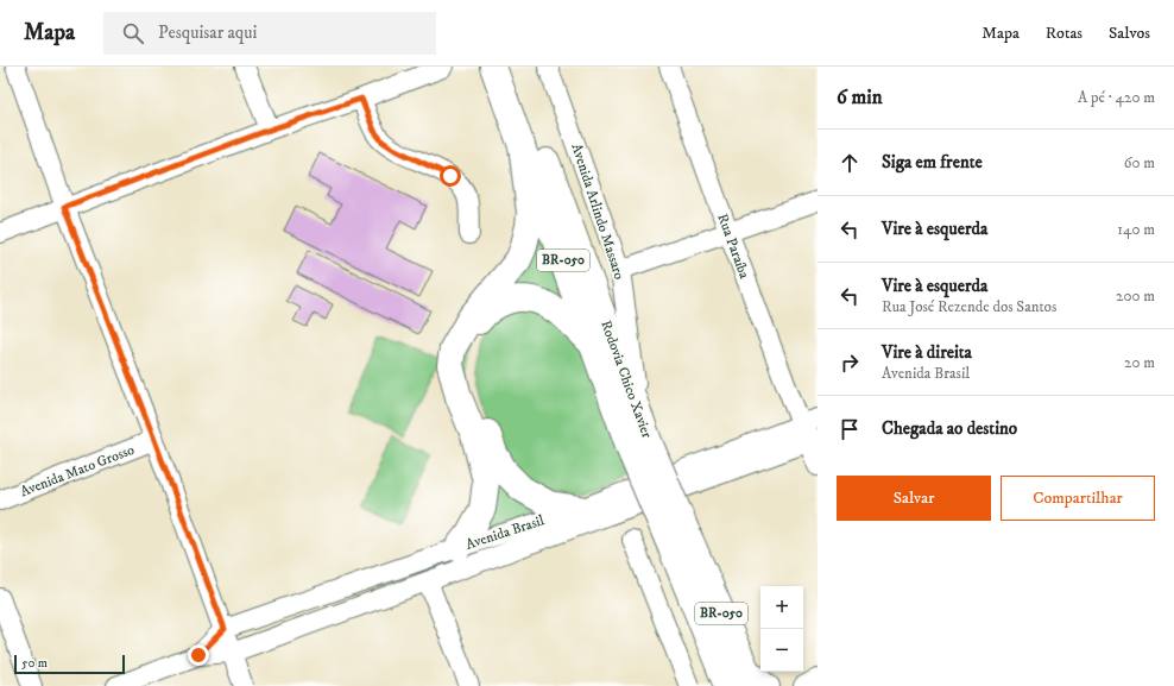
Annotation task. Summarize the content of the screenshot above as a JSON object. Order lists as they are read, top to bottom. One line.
{"streets":{"highway":["BR-050","Rodovia Chico Xavier"],"street":["Avenida Arlindo Massaro","Rua Paraíba","Avenida Mato Grosso","Avenida Brasil"]},"crossings":[["Avenida Arlindo Massaro","Rodovia Chico Xavier"],["Rua Paraíba","Avenida Brasil"]],"scale_bar":"50 m","page":{"header":"Mapa","search":"Pesquisar aqui","nav":["Mapa","Rotas","Salvos"],"heading":["6 min","A pé · 420 m"],"list":[["Siga em frente","60 m"],["Vire à esquerda","140 m"],["Vire à esquerda","Rua José Rezende dos Santos","200 m"],["Vire à direita","Avenida Brasil","20 m"],"Chegada ao destino"],"buttons":["Salvar","Compartilhar"],"map_buttons":["+","−"],"scale":"50 m"}}
